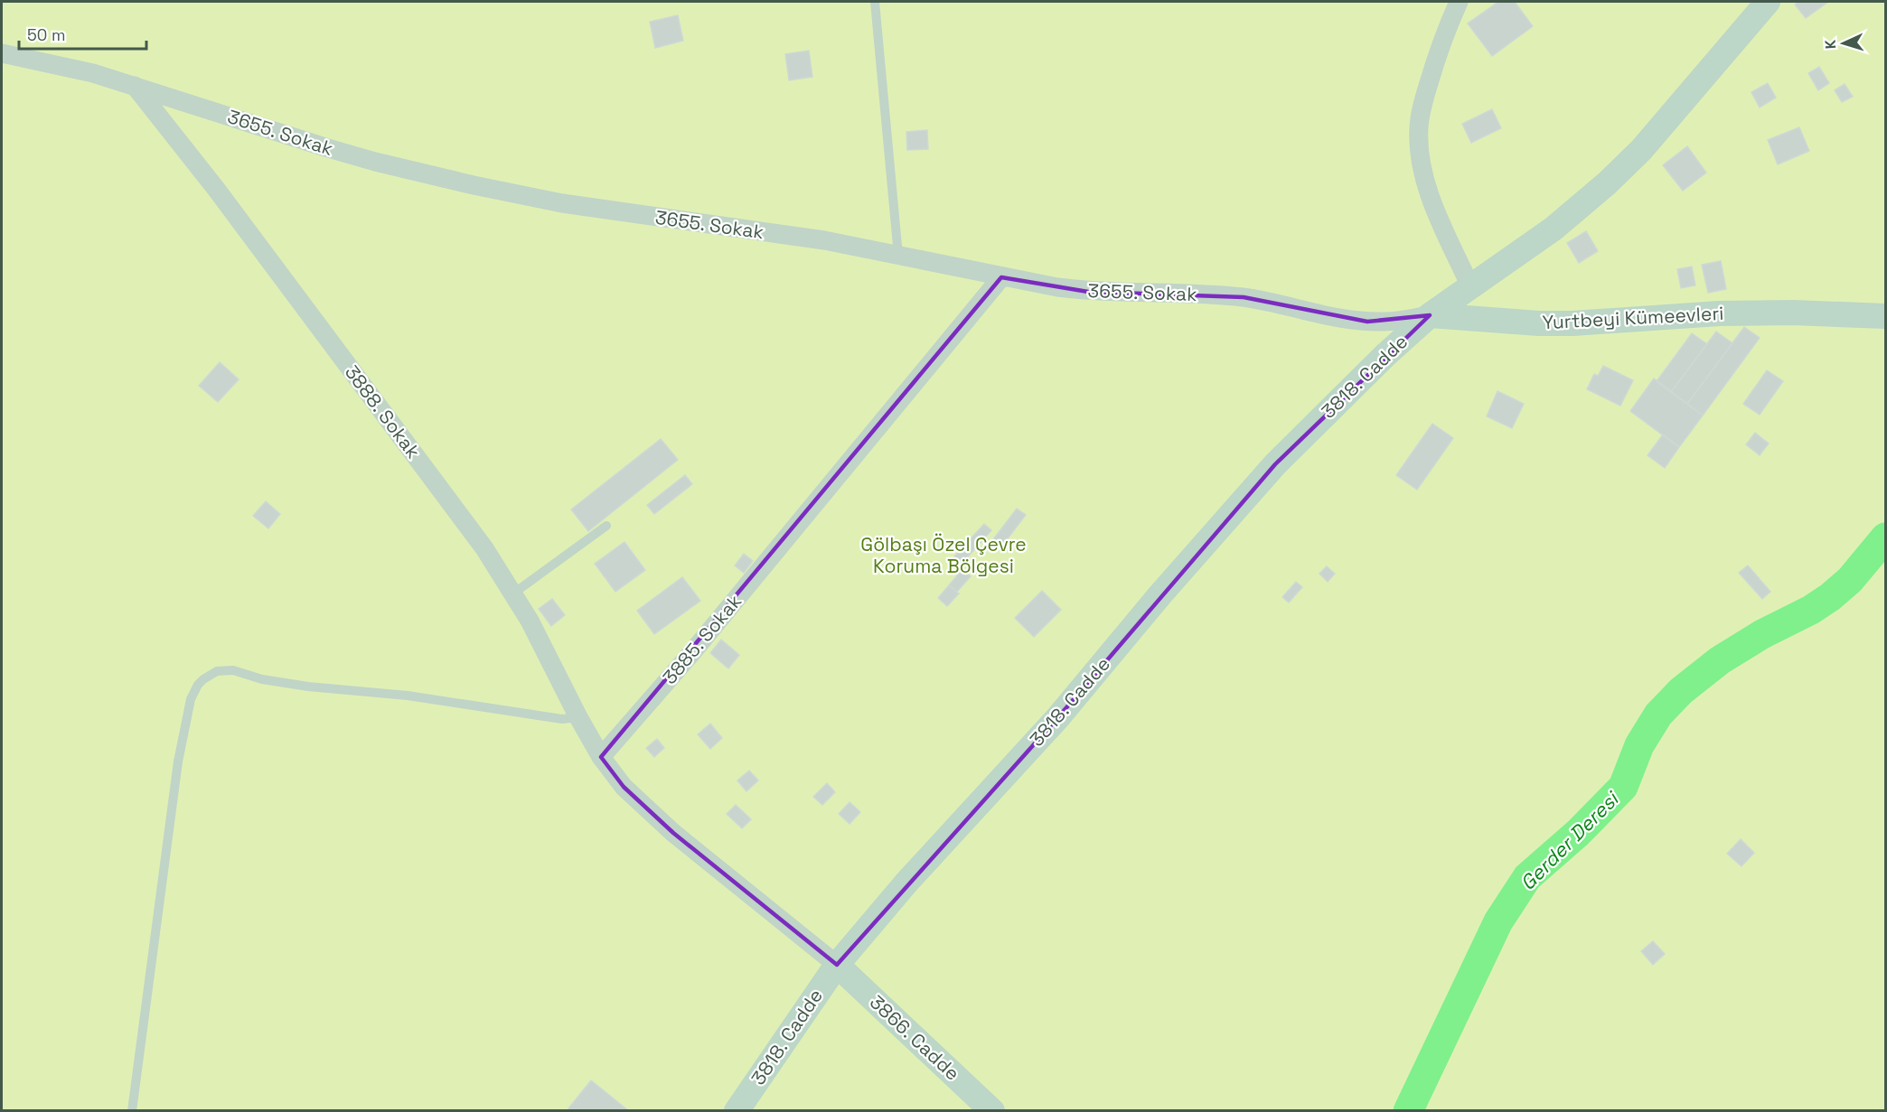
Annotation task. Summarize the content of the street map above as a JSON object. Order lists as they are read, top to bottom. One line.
{"streets":{"street":["3655. Sokak","Yurtbeyi Kümeevleri","3818. Cadde","3888. Sokak","3885. Sokak","3866. Cadde"]},"crossings":[["3655. Sokak","Yurtbeyi Kümeevleri"],["3655. Sokak","3818. Cadde"],["3655. Sokak","3888. Sokak"],["3655. Sokak","3885. Sokak"],["Yurtbeyi Kümeevleri","3818. Cadde"],["3818. Cadde","3866. Cadde"],["3888. Sokak","3885. Sokak"]],"water":["Gerder Deresi"],"parks":["Gölbaşı Özel Çevre Koruma Bölgesi"],"scale_bar":"50 m","north":"left"}
